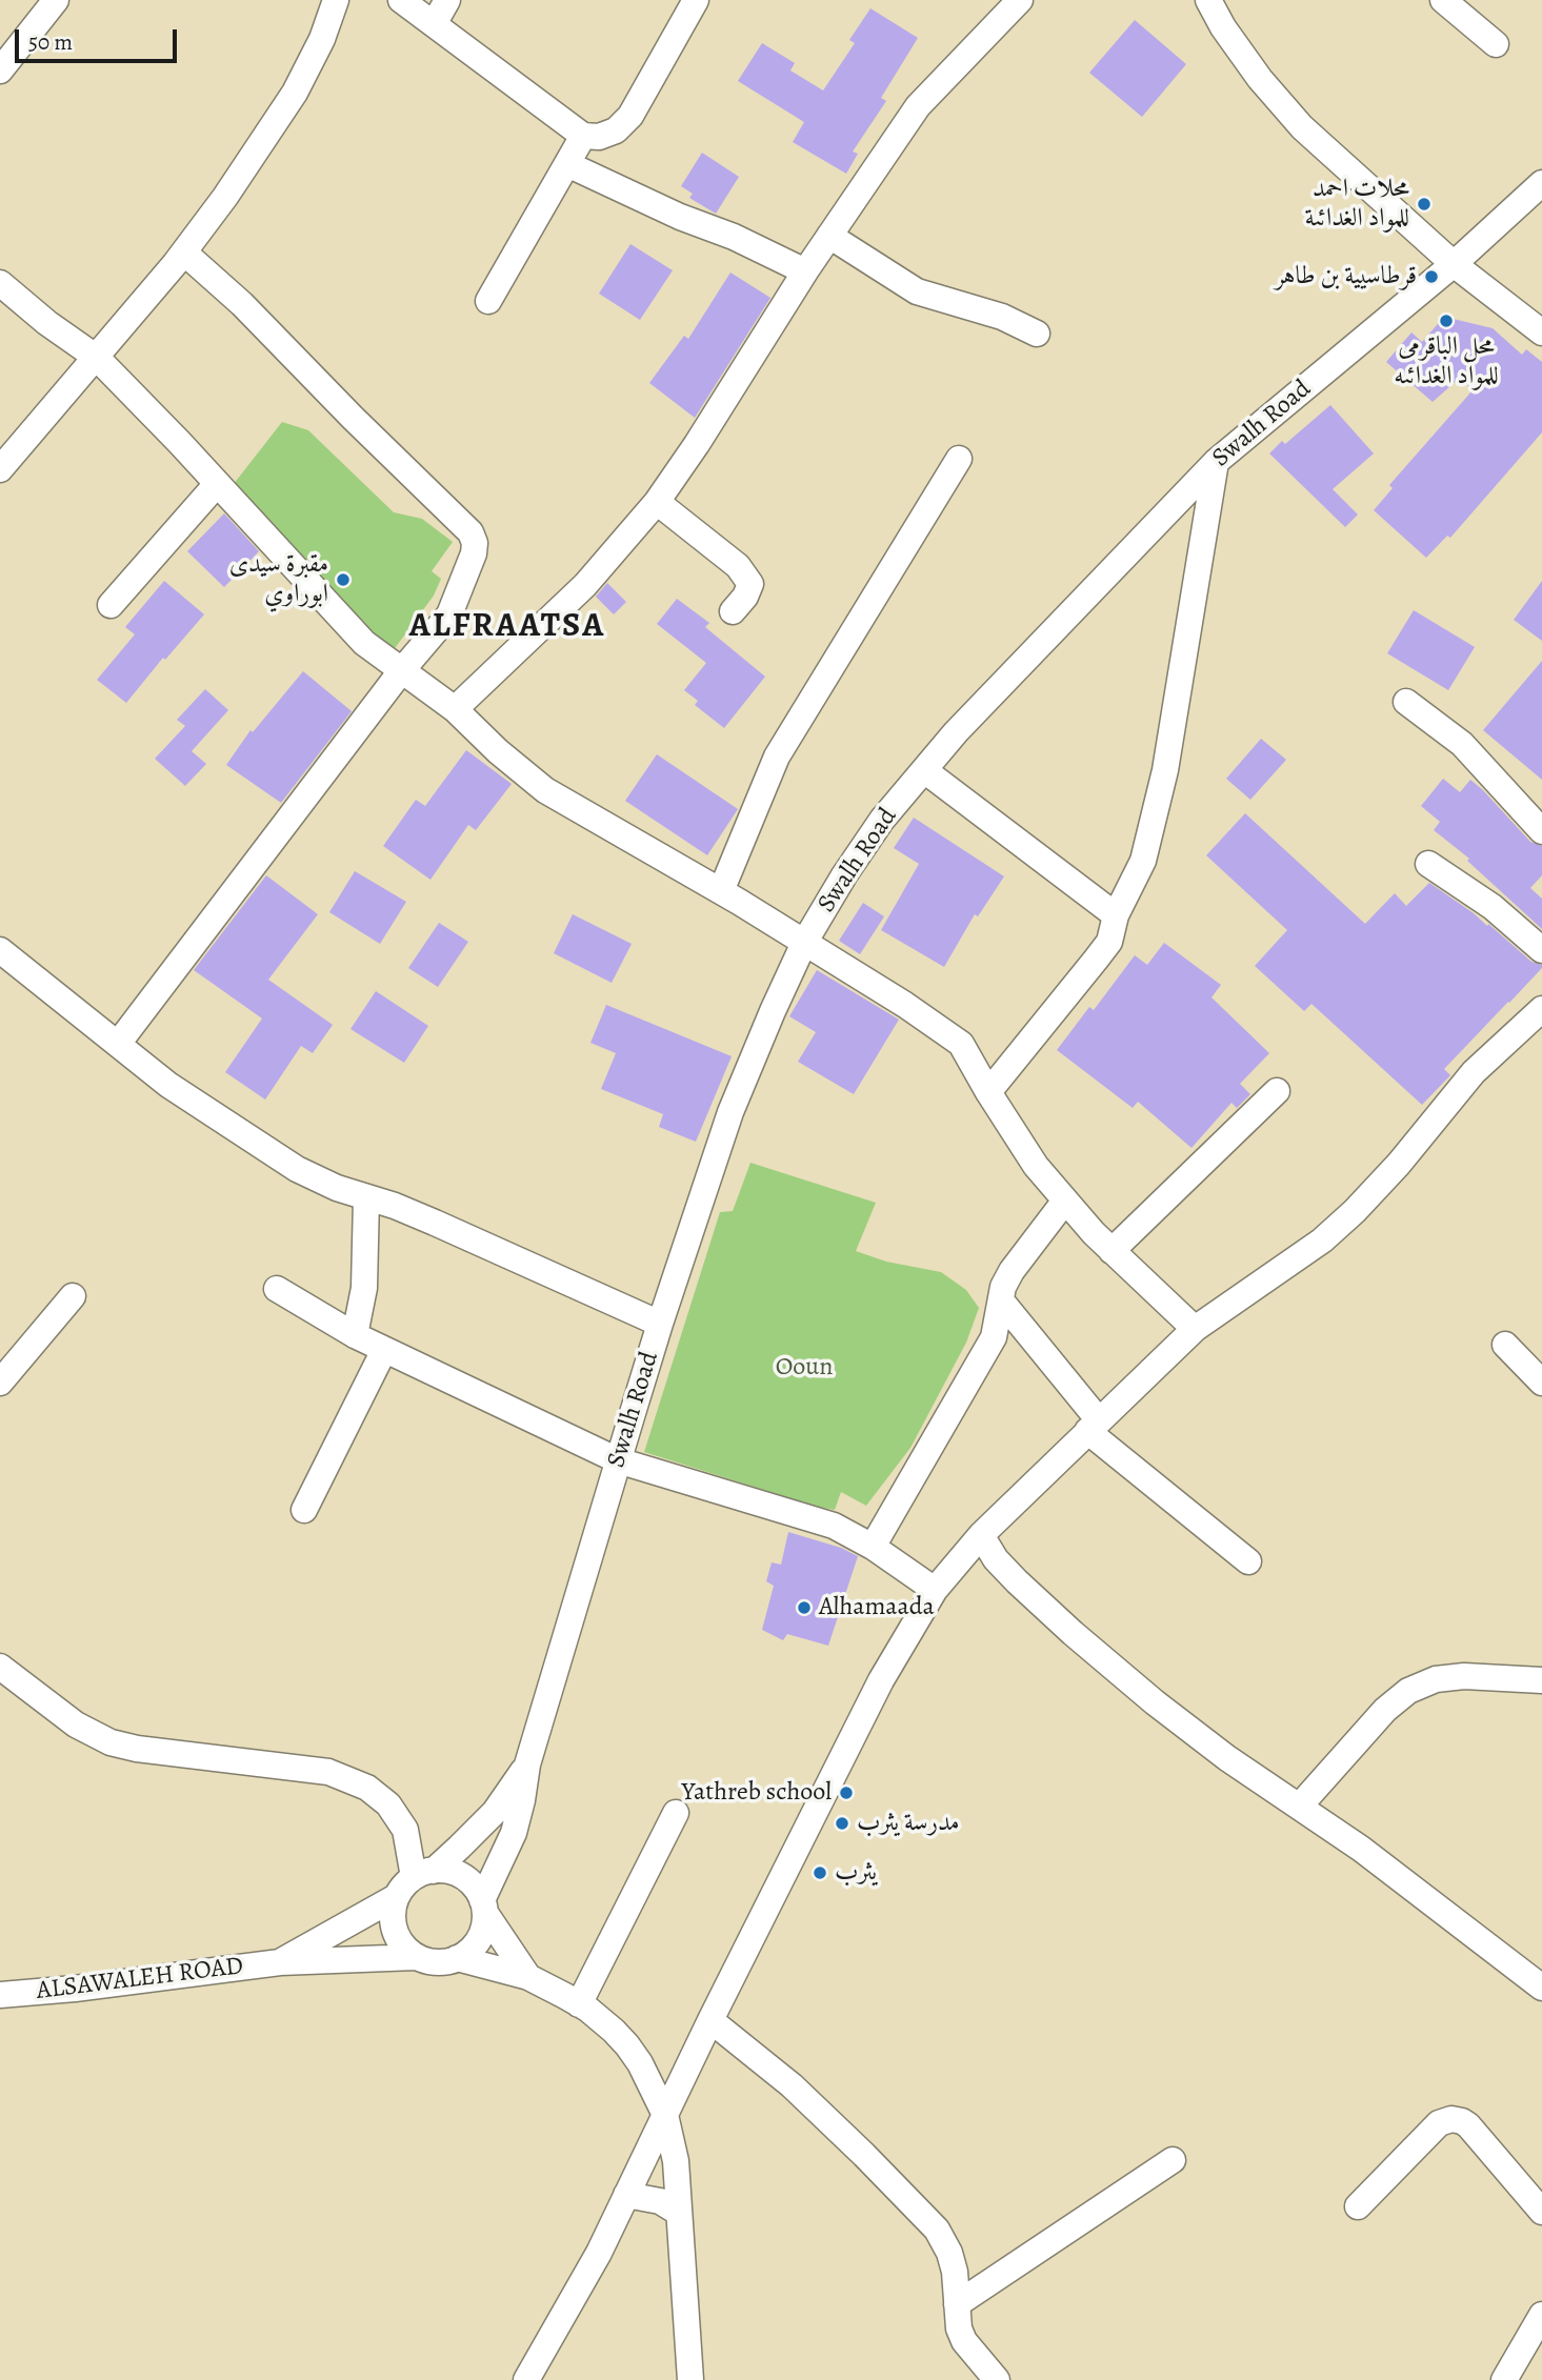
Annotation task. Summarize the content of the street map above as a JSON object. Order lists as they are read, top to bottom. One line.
{"streets":{"street":["Swalh Road","ALSAWALEH ROAD"]},"districts":["ALFRAATSA"],"parks":["Ooun"],"places":["محلات احمد للمواد الغدائىة","قرطاسيية بن طاهر","محل الباقرمى للمواد الغدائىه","مقبرة سيدى ابوراوي","Alhamaada","Yathreb school","مدرسة يثرب","يثرب"],"scale_bar":"50 m"}
